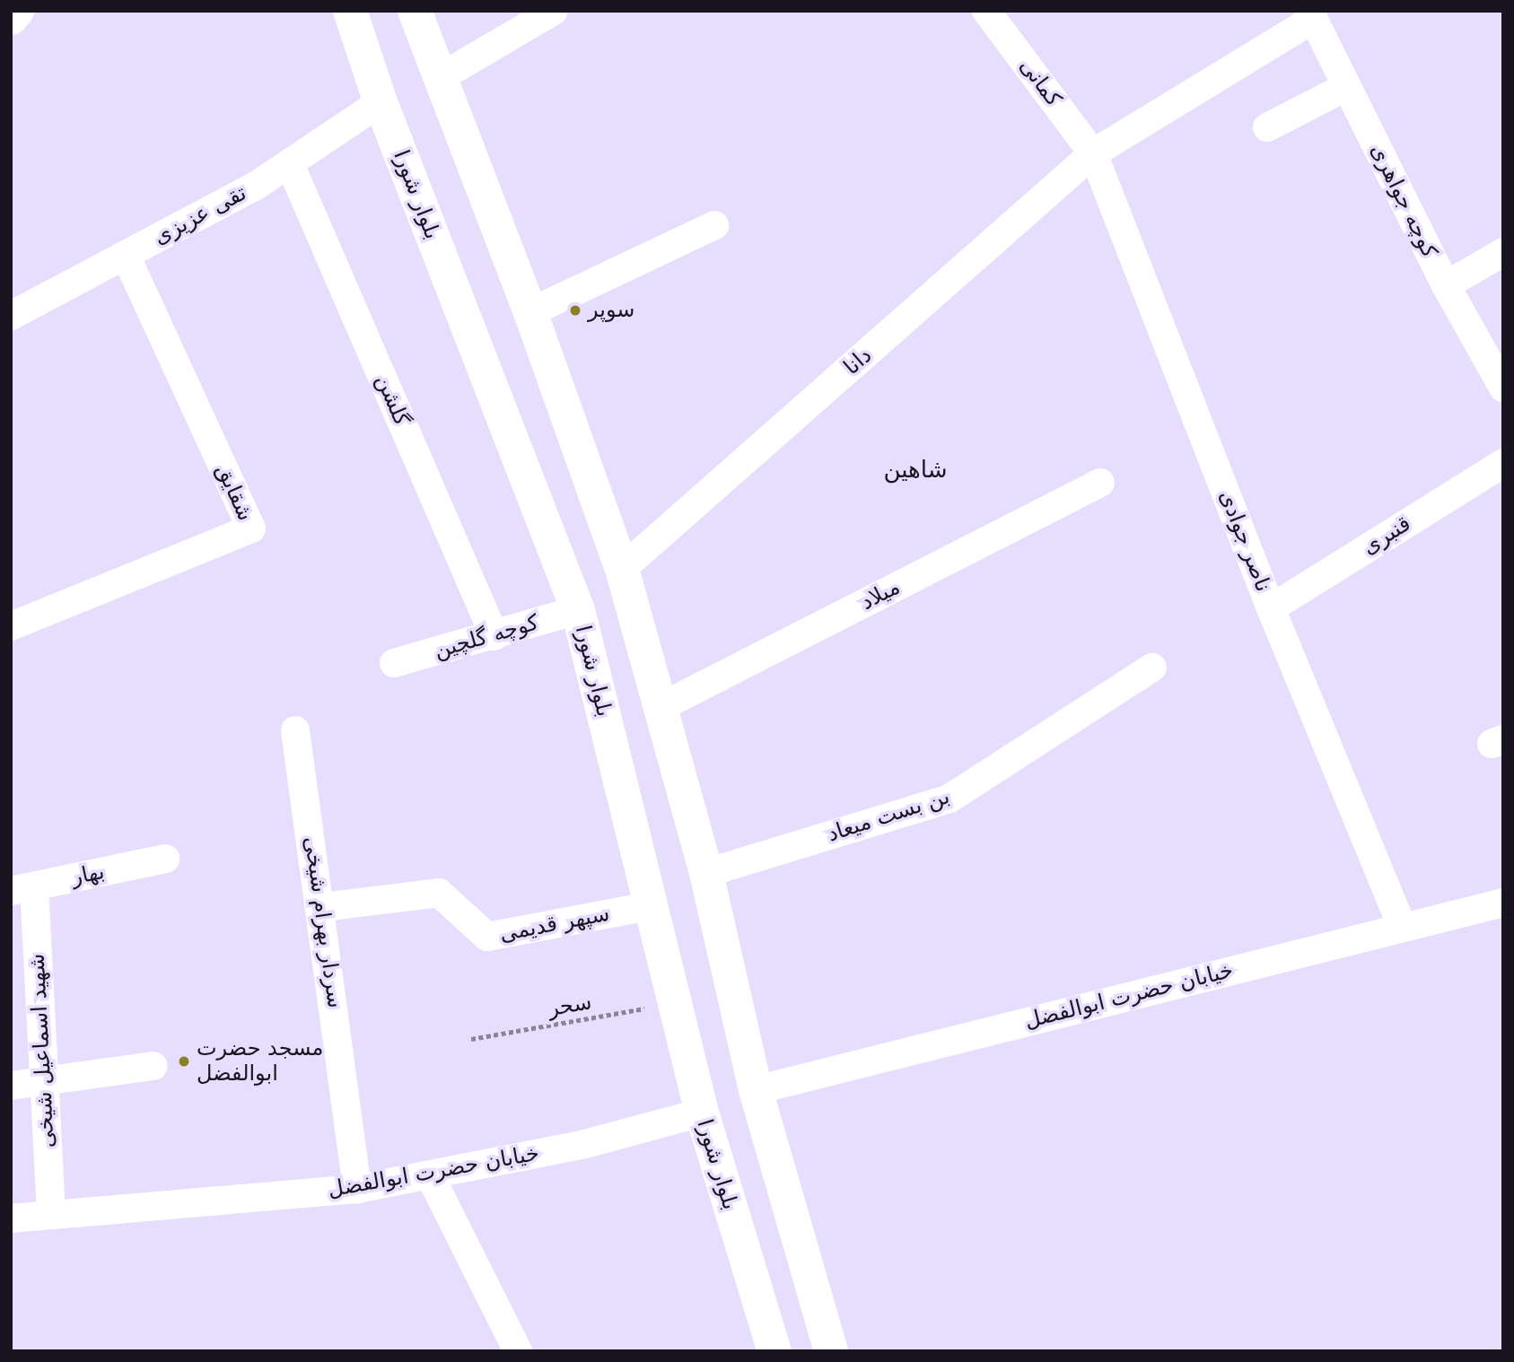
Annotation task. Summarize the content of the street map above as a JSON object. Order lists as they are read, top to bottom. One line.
{"streets":{"main road":["بلوار شورا"],"street":["کمانی","کوچه جواهری","تقی عزیزی","دانا","گلشن","شقایق","قنبری","ناصر جوادی","میلاد","کوچه گلچین","بن بست میعاد","بهار","سردار بهرام شیخی","سپهر قدیمی","خیابان حضرت ابوالفضل","شهید اسماعیل شیخی"],"path":["سحر"]},"crossings":[["کمانی","دانا"],["کمانی","ناصر جوادی"],["بلوار شورا","تقی عزیزی"],["بلوار شورا","کوچه گلچین"],["بلوار شورا","سپهر قدیمی"],["بلوار شورا","خیابان حضرت ابوالفضل"],["بلوار شورا","سحر"],["کوچه جواهری","دانا"],["تقی عزیزی","گلشن"],["تقی عزیزی","شقایق"],["دانا","ناصر جوادی"],["گلشن","کوچه گلچین"],["قنبری","ناصر جوادی"],["ناصر جوادی","خیابان حضرت ابوالفضل"],["بهار","شهید اسماعیل شیخی"],["سردار بهرام شیخی","سپهر قدیمی"],["سردار بهرام شیخی","خیابان حضرت ابوالفضل"],["خیابان حضرت ابوالفضل","شهید اسماعیل شیخی"]],"districts":["شاهین"],"places":["سوپر","مسجد حضرت ابوالفضل"]}
